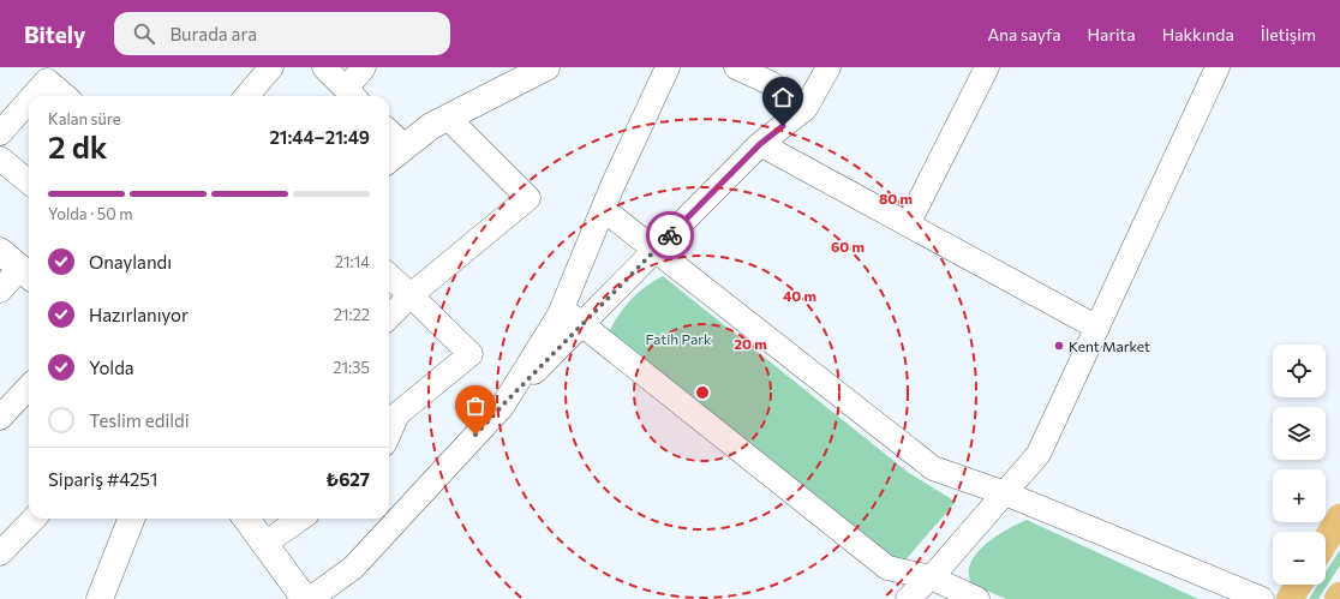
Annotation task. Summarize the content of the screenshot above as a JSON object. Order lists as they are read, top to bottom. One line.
{"parks":["Fatih Park"],"places":["Kent Market"],"page":{"header":"Bitely","search":"Burada ara","nav":["Ana sayfa","Harita","Hakkında","İletişim"],"heading":["2 dk","Kalan süre","21:44–21:49"],"panel":["Sipariş #4251","₺627"],"bar":"Yolda · 50 m","list":[["Onaylandı","21:14"],["Hazırlanıyor","21:22"],["Yolda","21:35"],"Teslim edildi"],"map_buttons":["+","−"]},"rings":["80 m","60 m","40 m","20 m"]}
